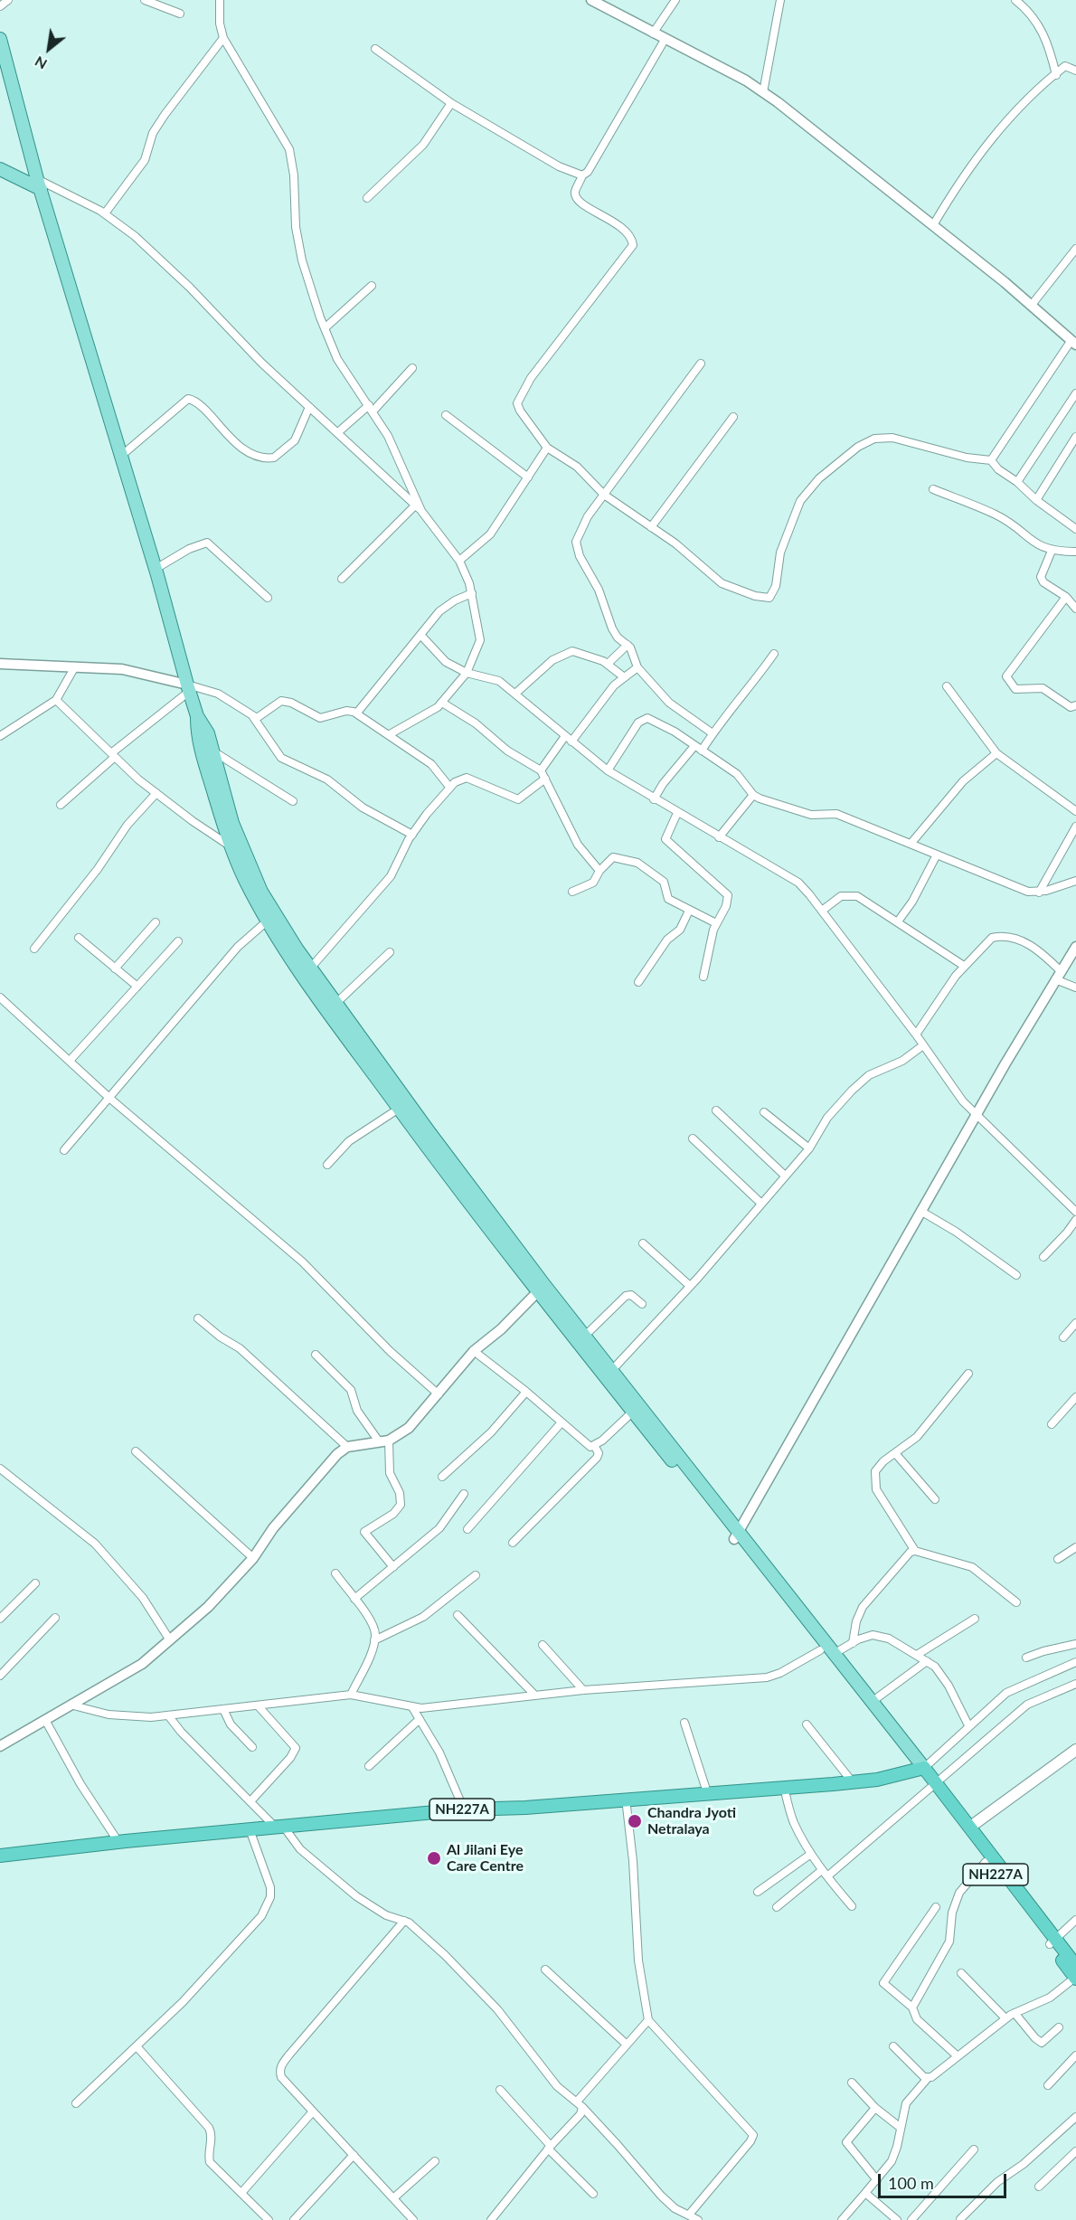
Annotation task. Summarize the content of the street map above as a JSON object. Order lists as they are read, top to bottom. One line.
{"streets":{"highway":["NH227A"]},"places":["Chandra Jyoti Netralaya","Al Jilani Eye Care Centre"],"scale_bar":"100 m","north":"bottom left"}
